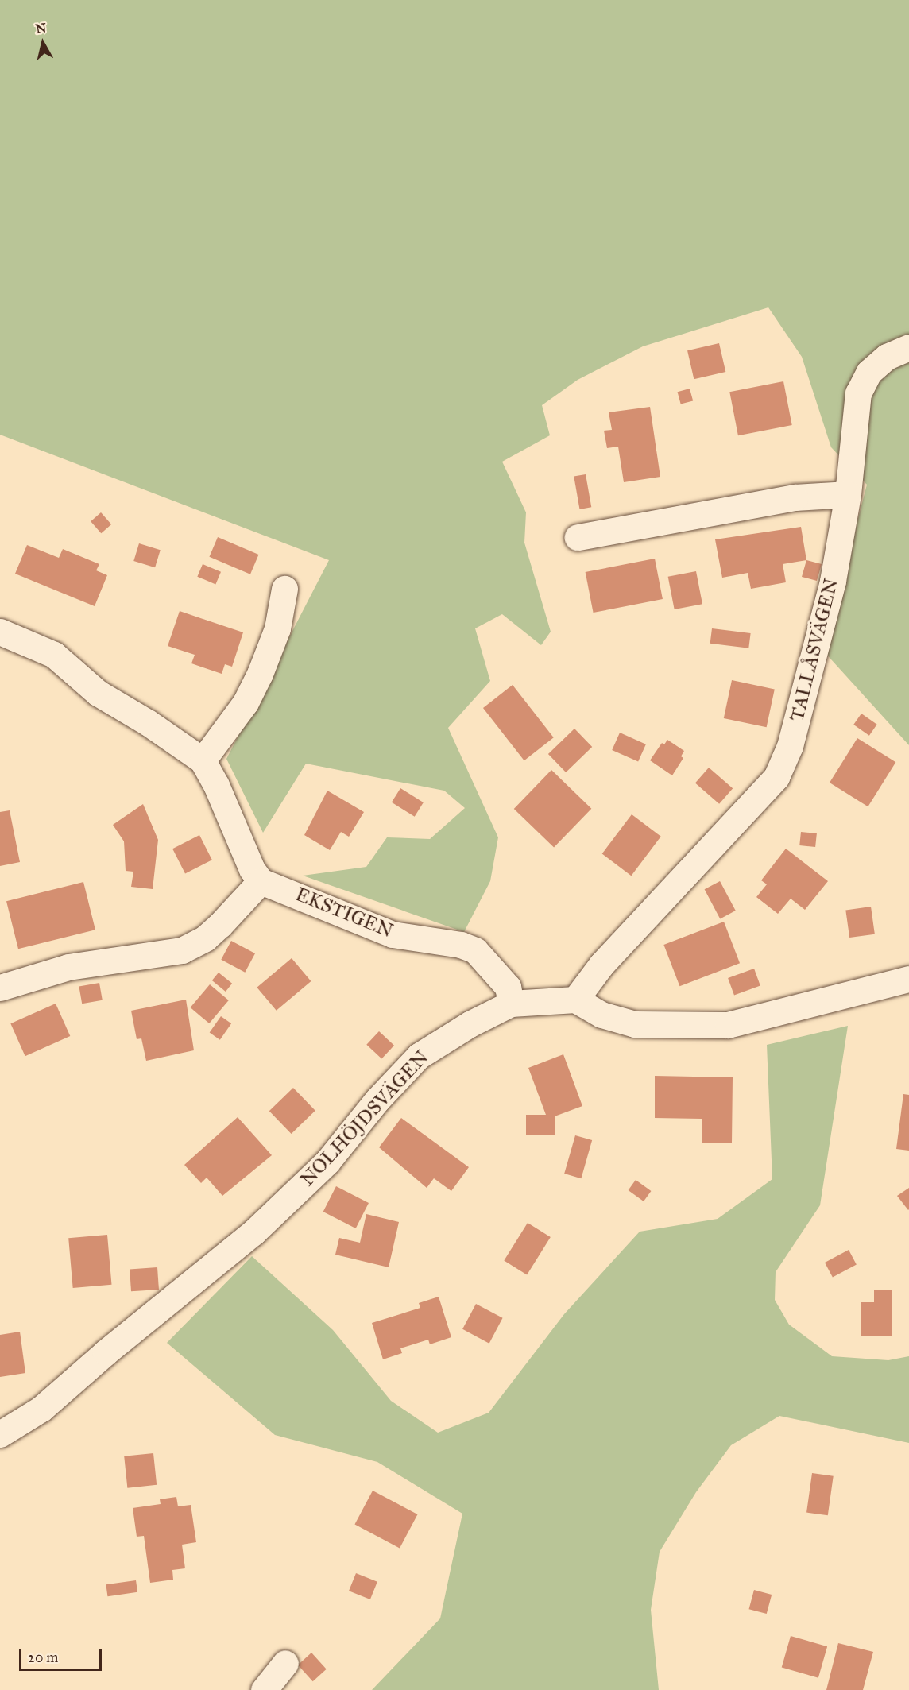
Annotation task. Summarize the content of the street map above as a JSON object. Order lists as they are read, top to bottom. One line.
{"streets":{"street":["TALLÅSVÄGEN","EKSTIGEN","NOLHÖJDSVÄGEN"]},"crossings":[["TALLÅSVÄGEN","NOLHÖJDSVÄGEN"],["EKSTIGEN","NOLHÖJDSVÄGEN"]],"scale_bar":"20 m","north":"top"}
